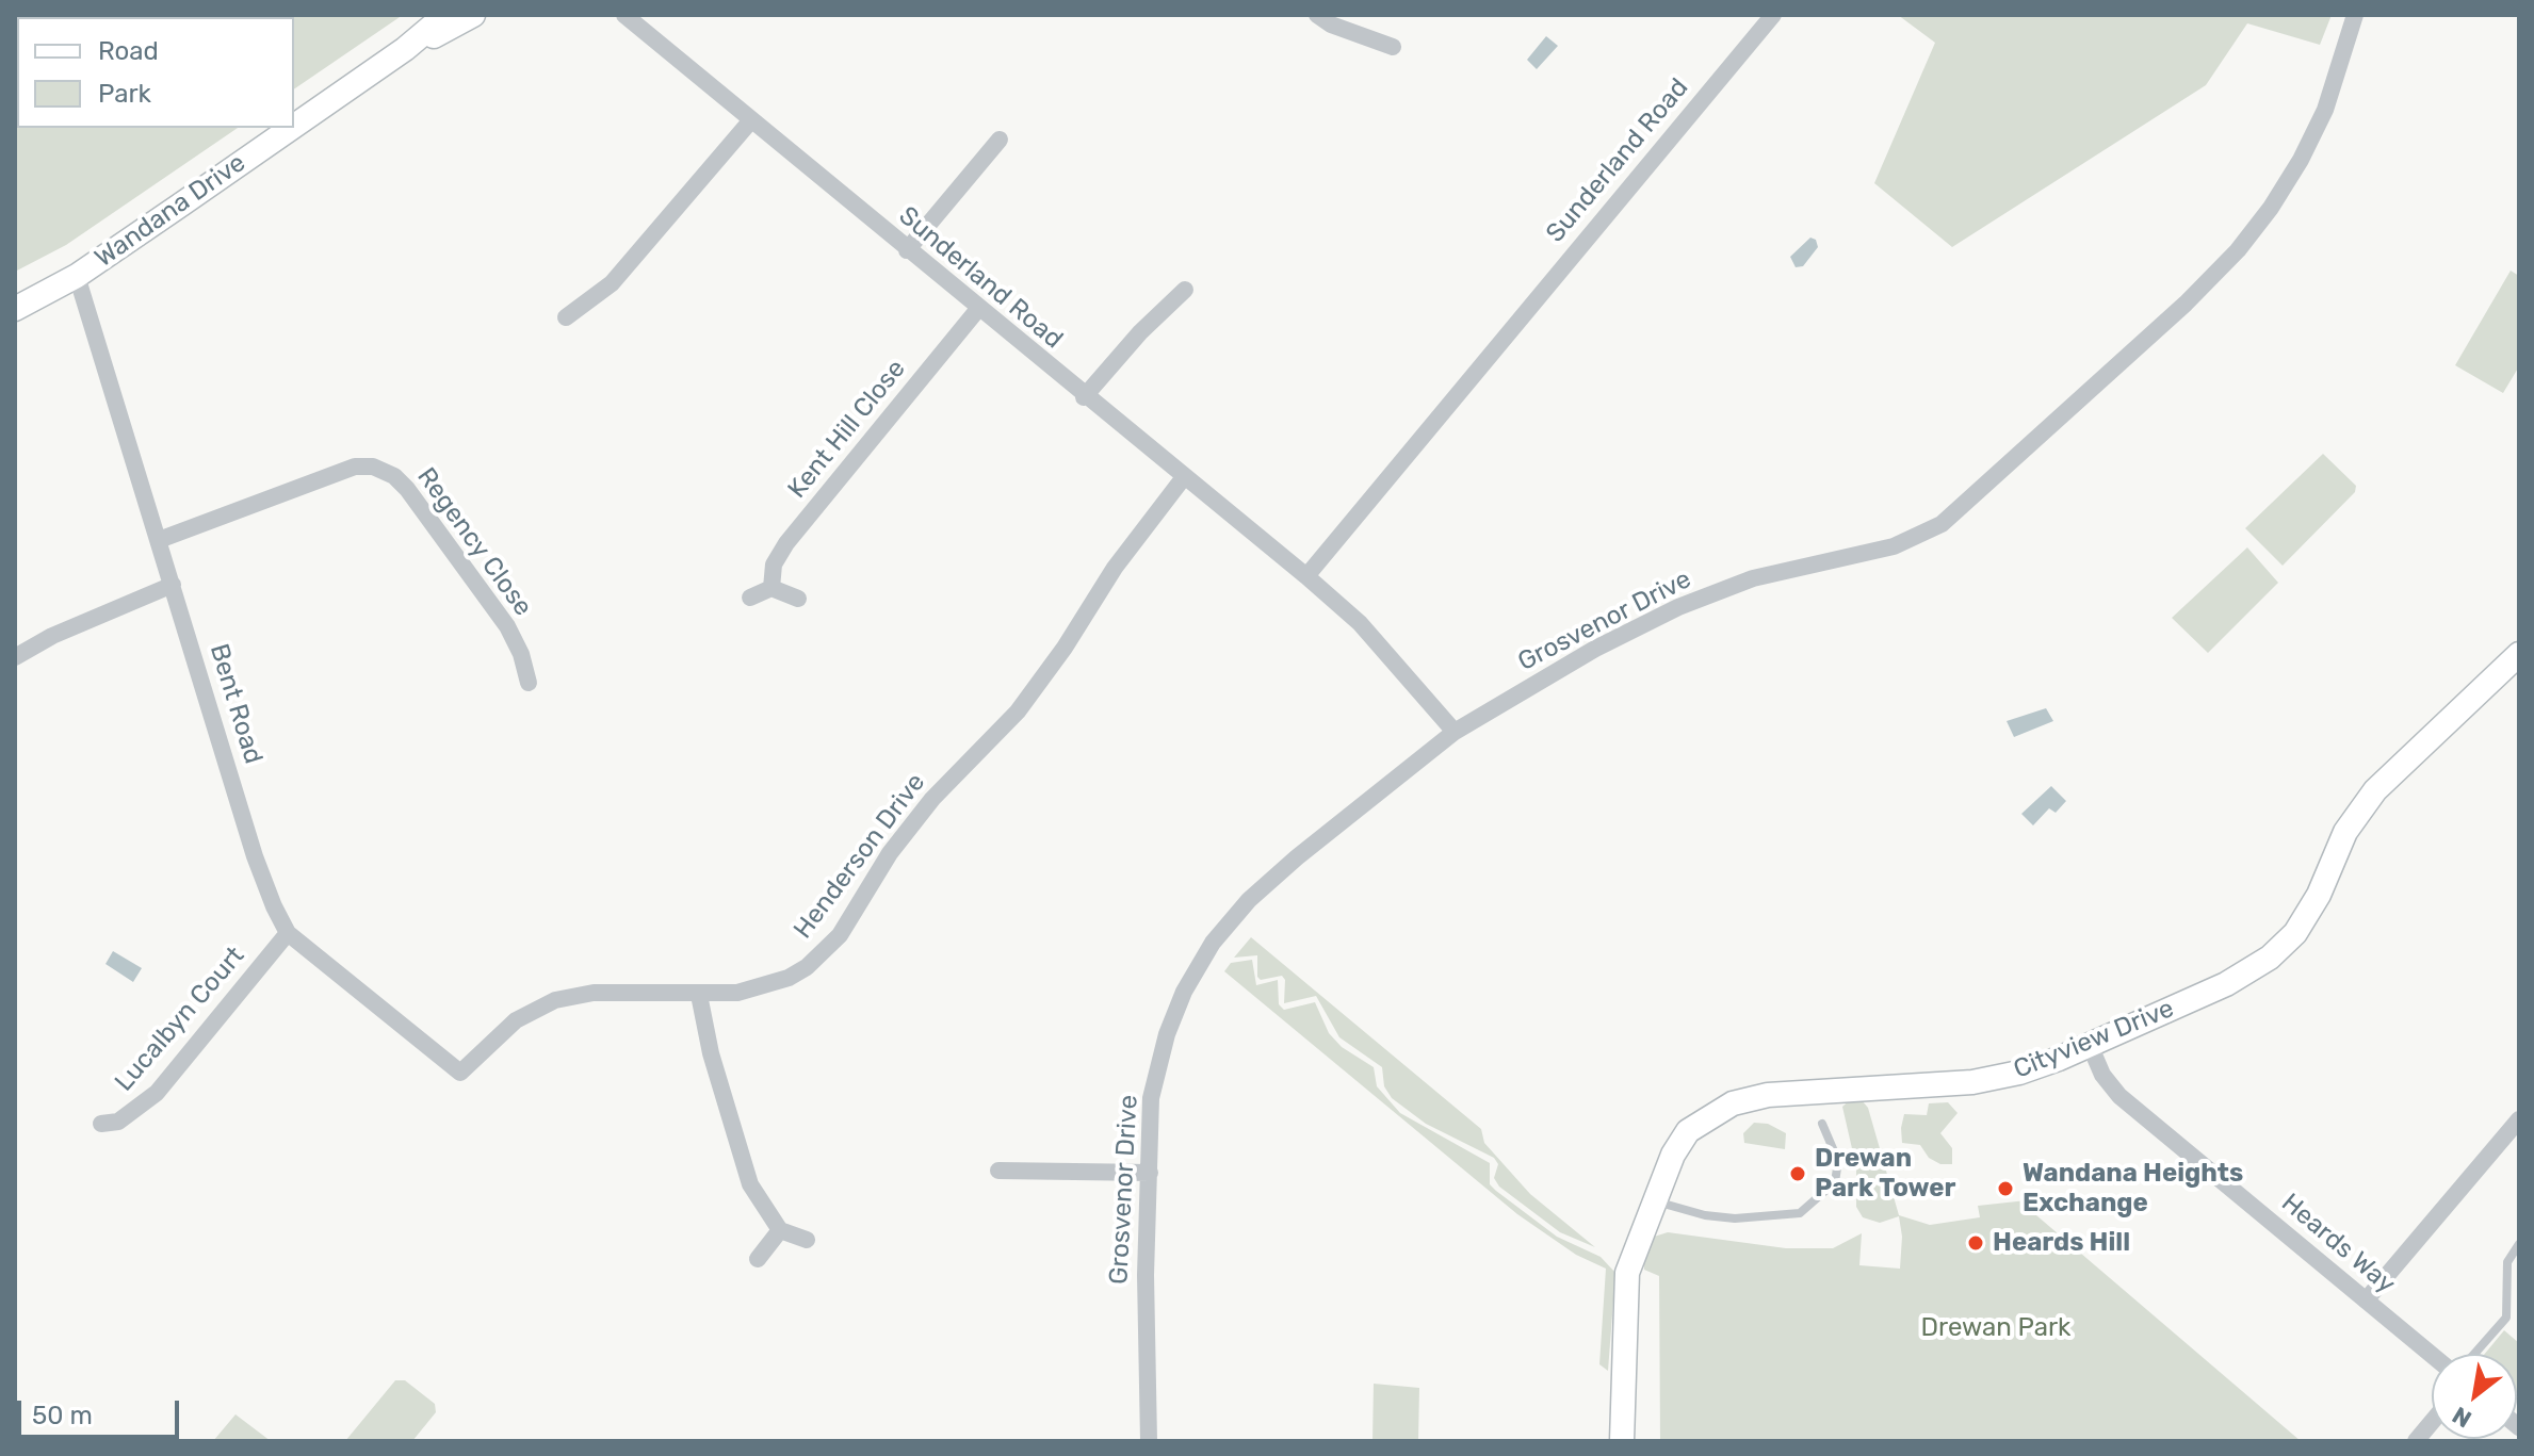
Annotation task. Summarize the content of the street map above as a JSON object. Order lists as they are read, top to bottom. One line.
{"streets":{"street":["Sunderland Road","Wandana Drive","Kent Hill Close","Regency Close","Grosvenor Drive","Bent Road","Henderson Drive","Lucalbyn Court","Cityview Drive","Heards Way"]},"crossings":[["Sunderland Road","Kent Hill Close"],["Sunderland Road","Grosvenor Drive"],["Sunderland Road","Henderson Drive"],["Wandana Drive","Bent Road"],["Regency Close","Bent Road"],["Bent Road","Henderson Drive"],["Bent Road","Lucalbyn Court"],["Cityview Drive","Heards Way"]],"parks":["Drewan Park"],"places":["Drewan Park Tower","Wandana Heights Exchange","Heards Hill"],"legend":["Road","Park"],"scale_bar":"50 m","north":"bottom left"}
